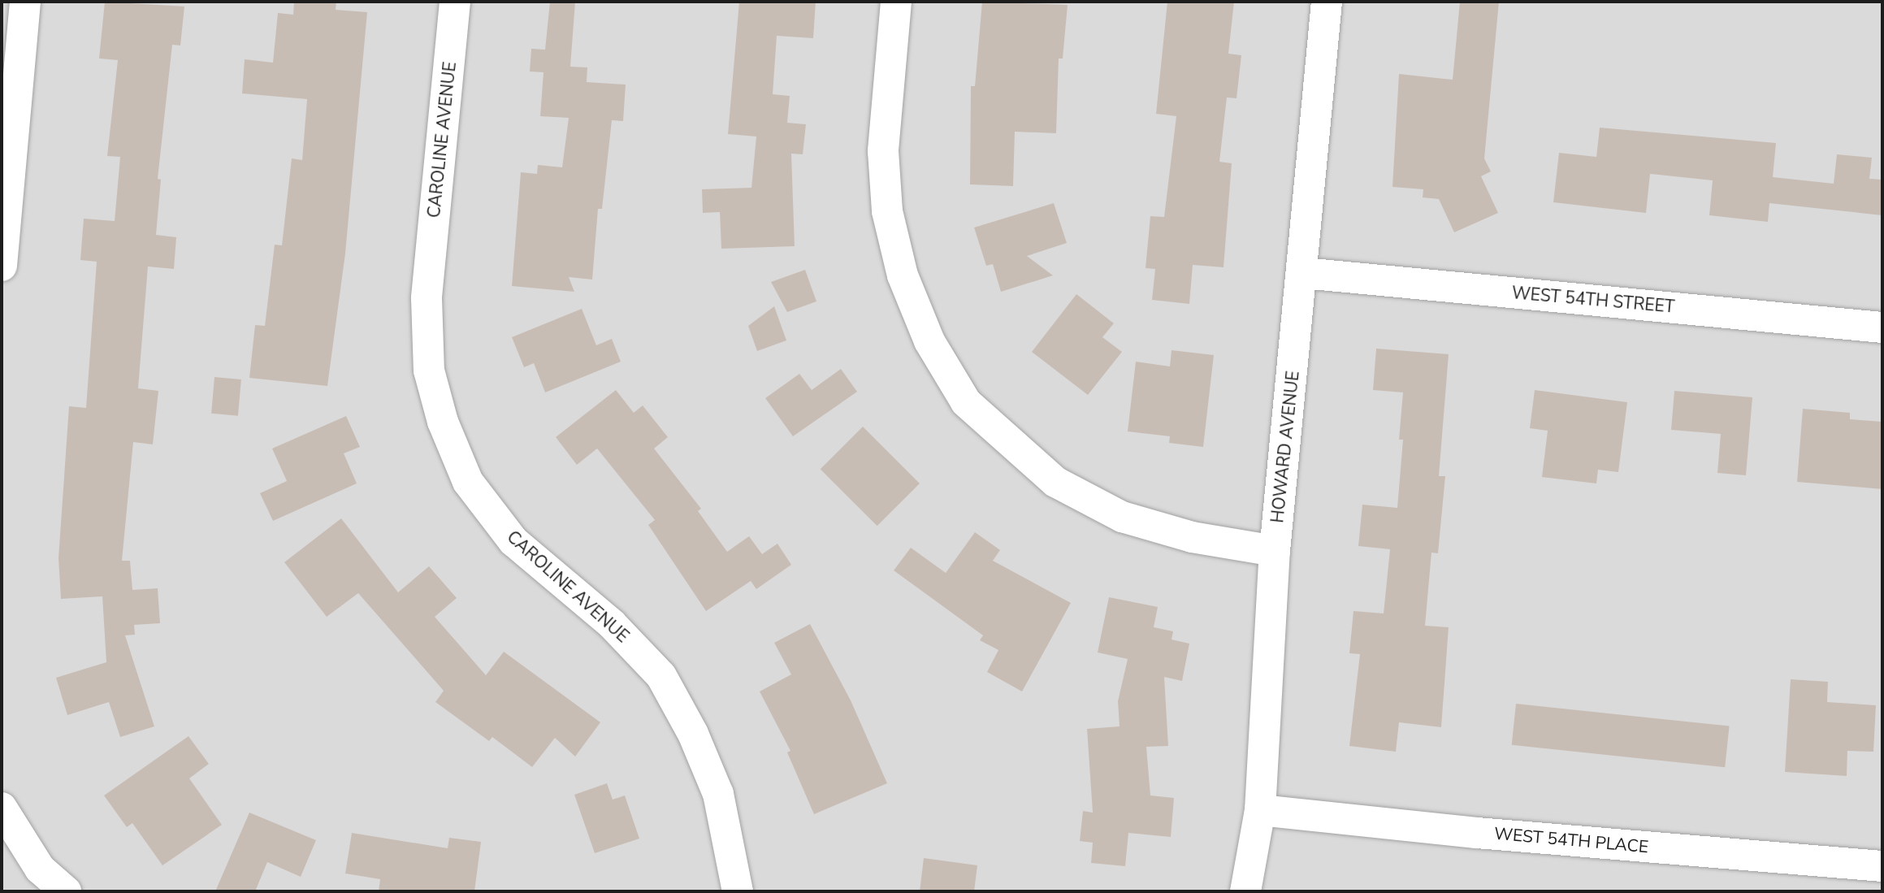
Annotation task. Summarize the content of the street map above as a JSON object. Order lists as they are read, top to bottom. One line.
{"streets":{"street":["CAROLINE AVENUE","WEST 54TH STREET","HOWARD AVENUE","WEST 54TH PLACE"]},"crossings":[["WEST 54TH STREET","HOWARD AVENUE"],["HOWARD AVENUE","WEST 54TH PLACE"]]}
